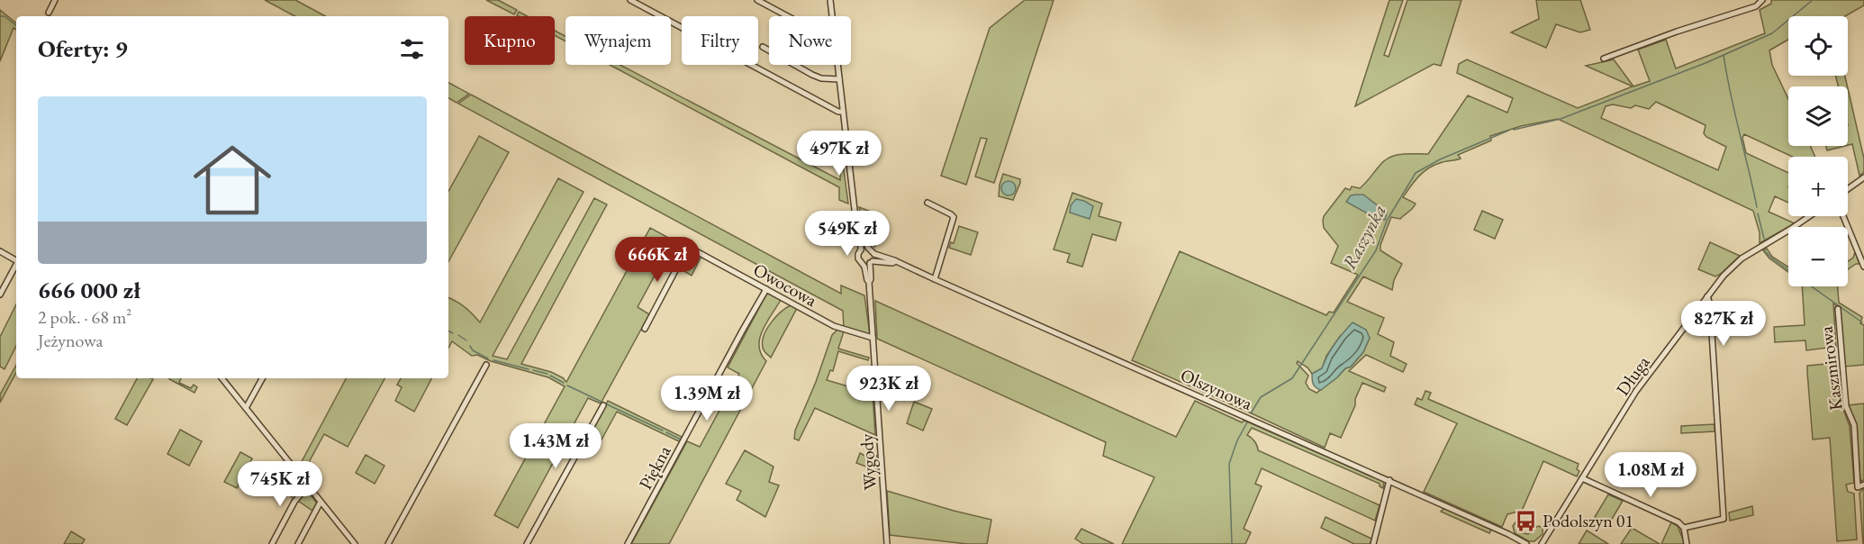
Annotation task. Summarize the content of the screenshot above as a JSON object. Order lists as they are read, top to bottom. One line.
{"streets":{"street":["Owocowa","Kaszmirowa","Długa","Olszynowa","Wygody","Piękna"]},"crossings":[["Owocowa","Wygody"],["Owocowa","Piękna"],["Olszynowa","Wygody"]],"water":["Raszynka"],"places":{"bus stop":["Podolszyn 01"]},"page":{"map_buttons":["+","−"],"chip":["Kupno","Wynajem","Filtry","Nowe"],"heading":"Oferty: 9","list":[{"name":"666 000 zł","note":"2 pok. · 68 m² · Jeżynowa"}],"price":["497K zł","549K zł","666K zł","827K zł","923K zł","1.39M zł","1.43M zł","1.08M zł","745K zł"]}}
